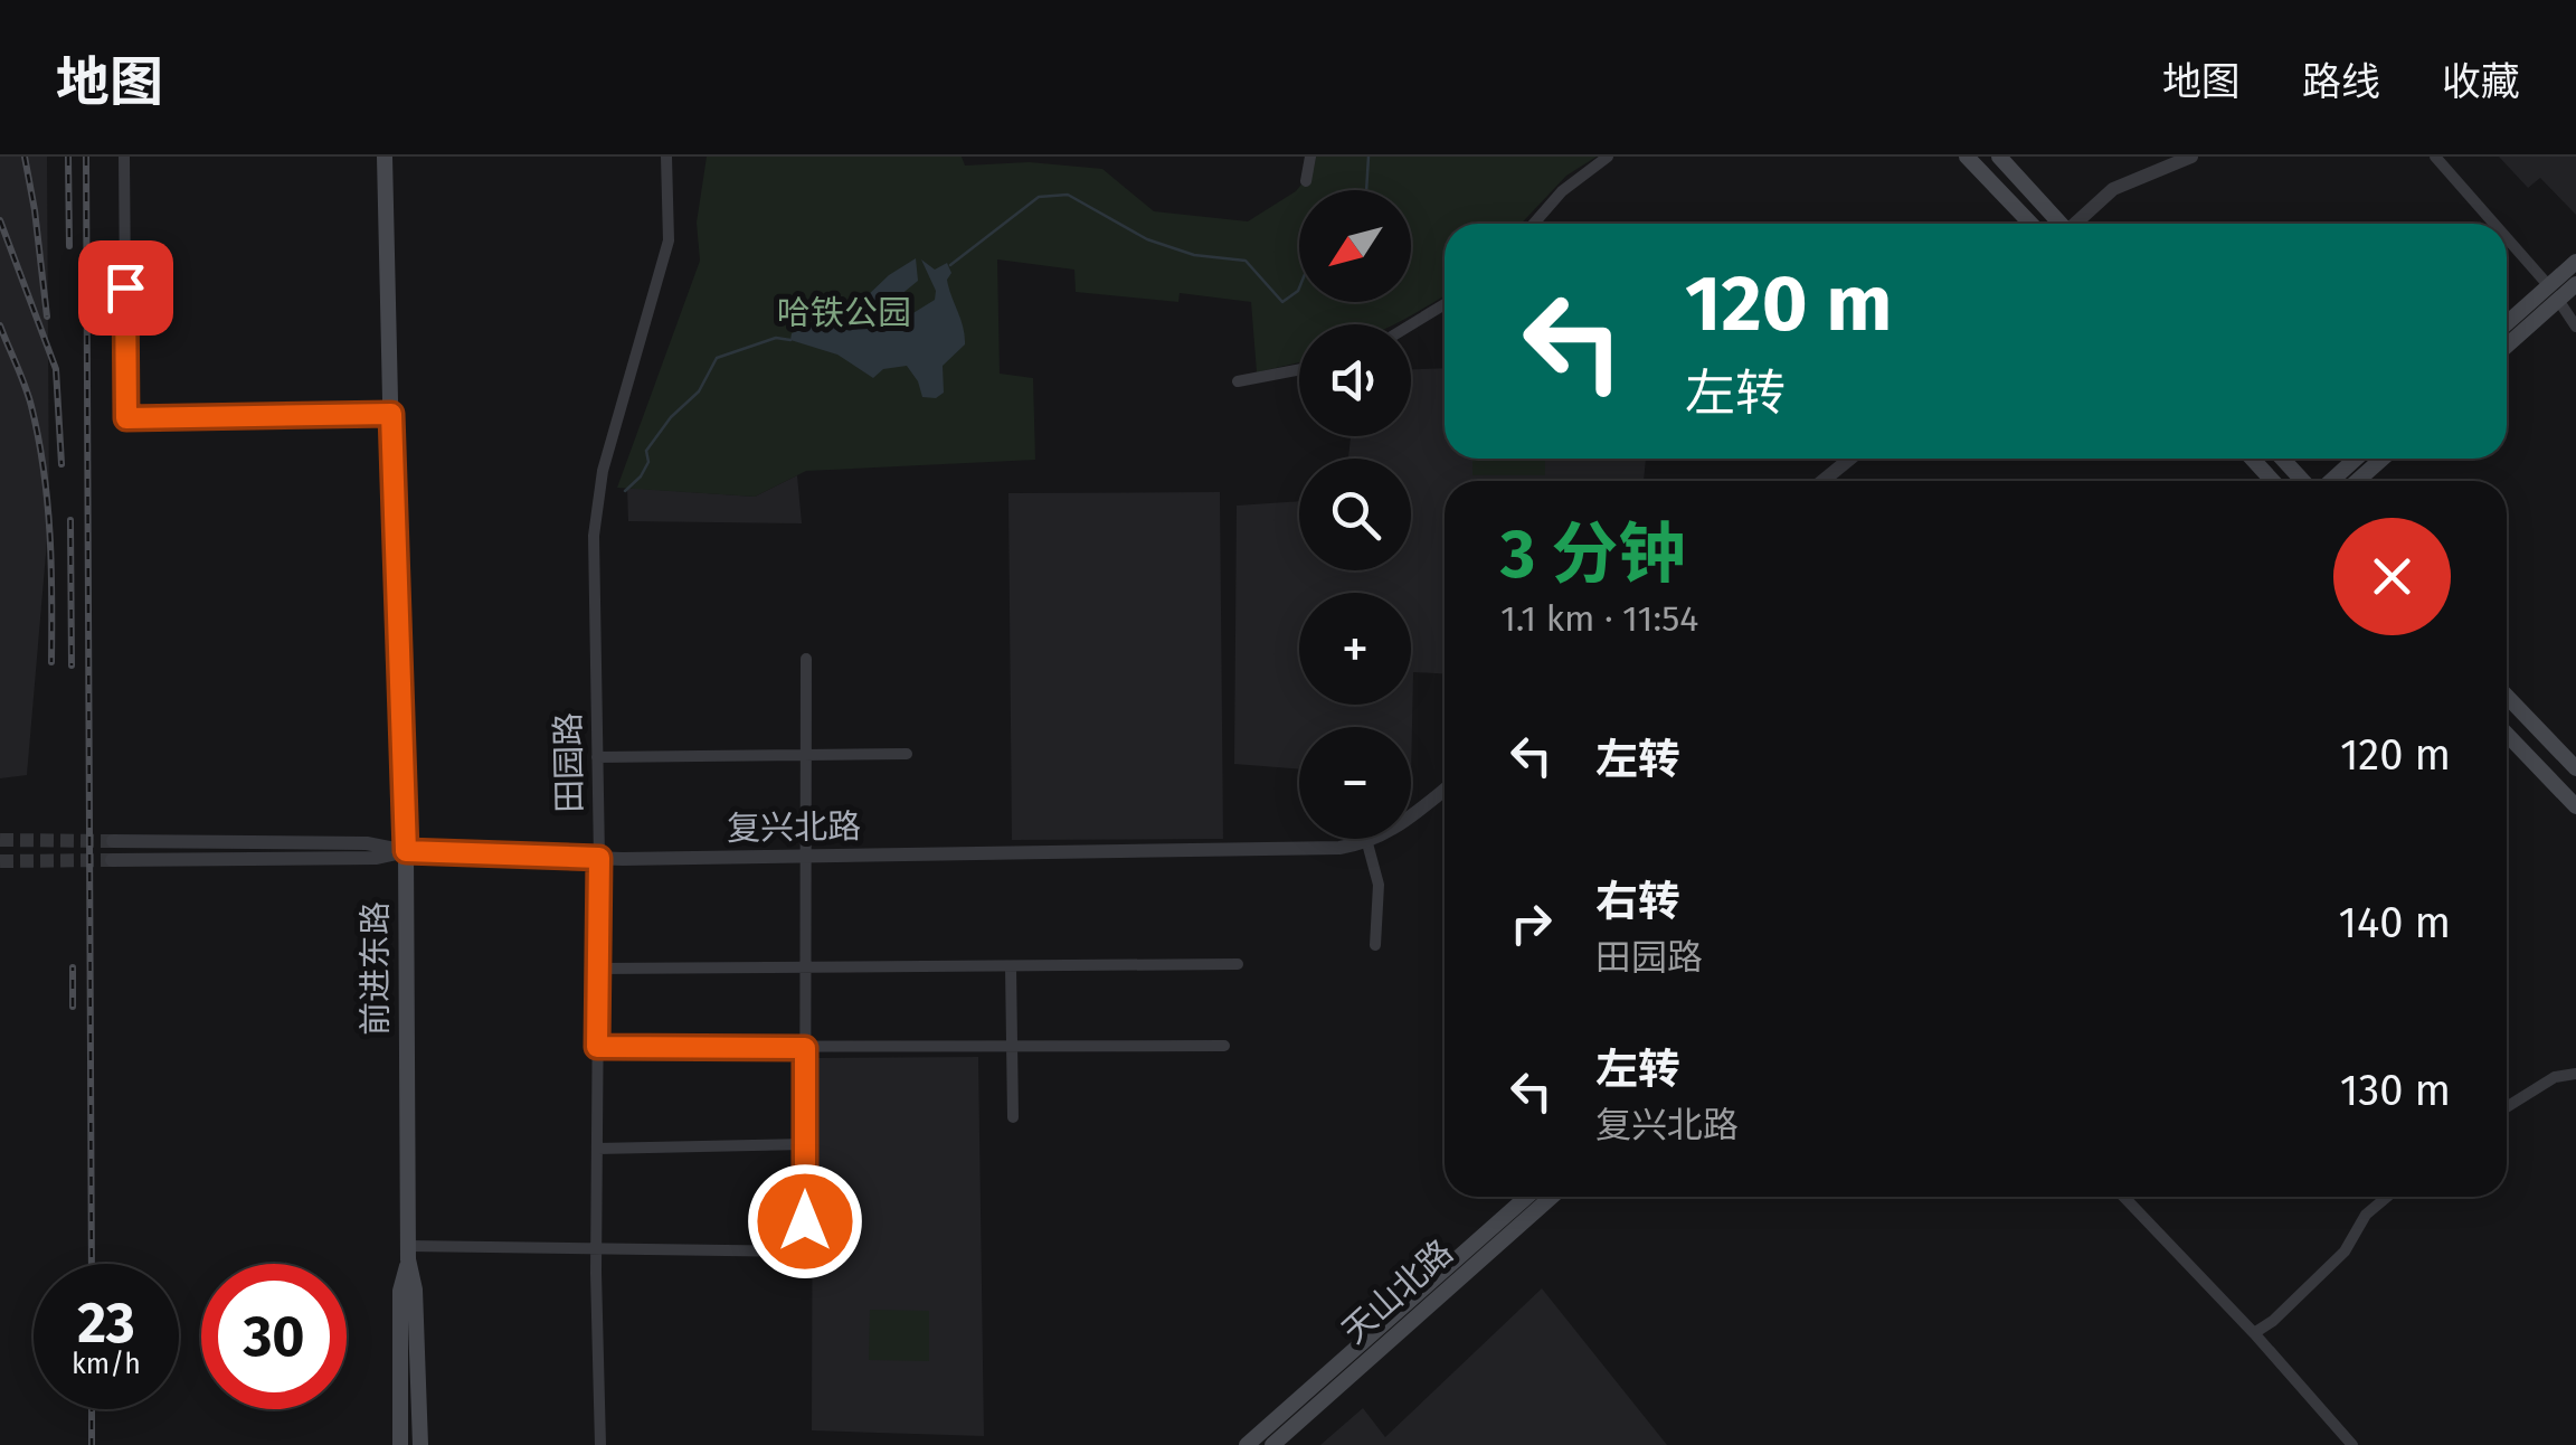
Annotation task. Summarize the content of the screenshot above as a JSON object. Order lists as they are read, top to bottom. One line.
{"streets":{"main road":["前进东路","天山北路"],"street":["田园路","复兴北路"]},"crossings":[["田园路","复兴北路"],["复兴北路","前进东路"]],"parks":["哈铁公园"],"north":"bottom left","page":{"header":"地图","nav":["地图","路线","收藏"],"map_buttons":["+","−"],"turn":["120 m","左转"],"heading":["3 分钟","1.1 km · 11:54"],"list":[{"name":"左转","value":"120 m"},{"name":"右转","note":"田园路","value":"140 m"},{"name":"左转","note":"复兴北路","value":"130 m"}],"speed":"23 km/h","limit":"30"}}
